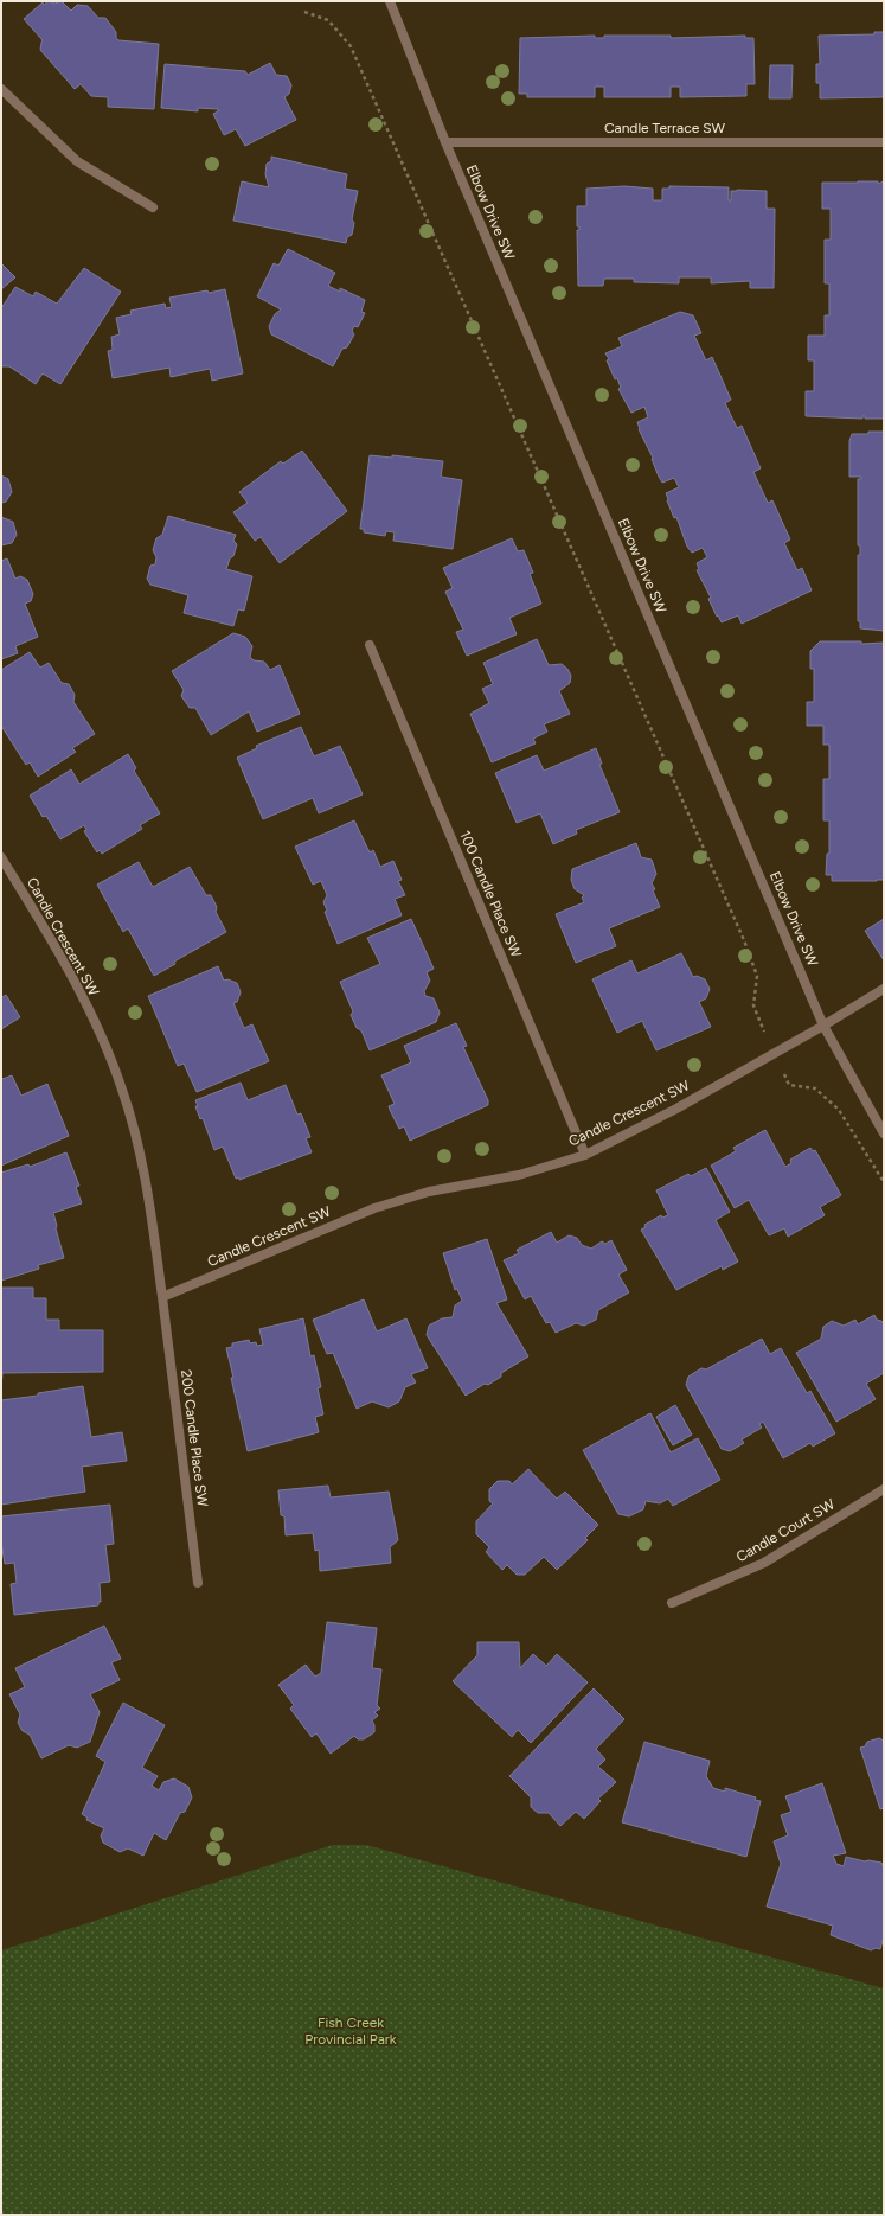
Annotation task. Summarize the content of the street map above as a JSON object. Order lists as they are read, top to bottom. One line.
{"streets":{"street":["Candle Terrace SW","Elbow Drive SW","100 Candle Place SW","Candle Crescent SW","200 Candle Place SW","Candle Court SW"]},"crossings":[["Candle Terrace SW","Elbow Drive SW"],["Elbow Drive SW","Candle Crescent SW"],["100 Candle Place SW","Candle Crescent SW"],["Candle Crescent SW","200 Candle Place SW"]],"parks":["Fish Creek Provincial Park"]}
